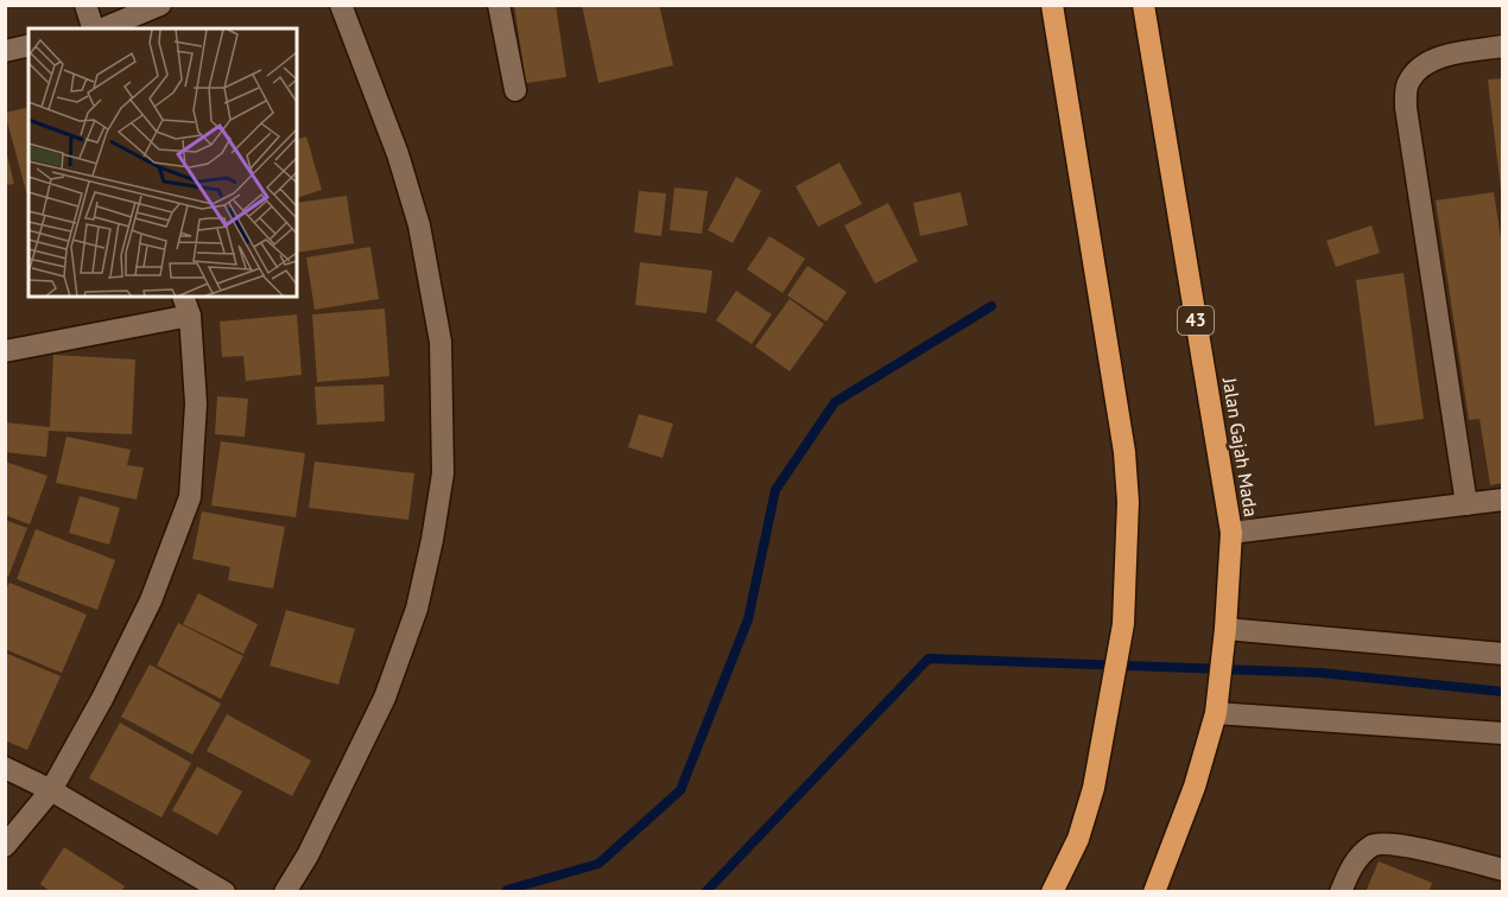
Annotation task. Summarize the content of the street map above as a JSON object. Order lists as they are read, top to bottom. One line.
{"streets":{"highway":["43","Jalan Gajah Mada"]}}
